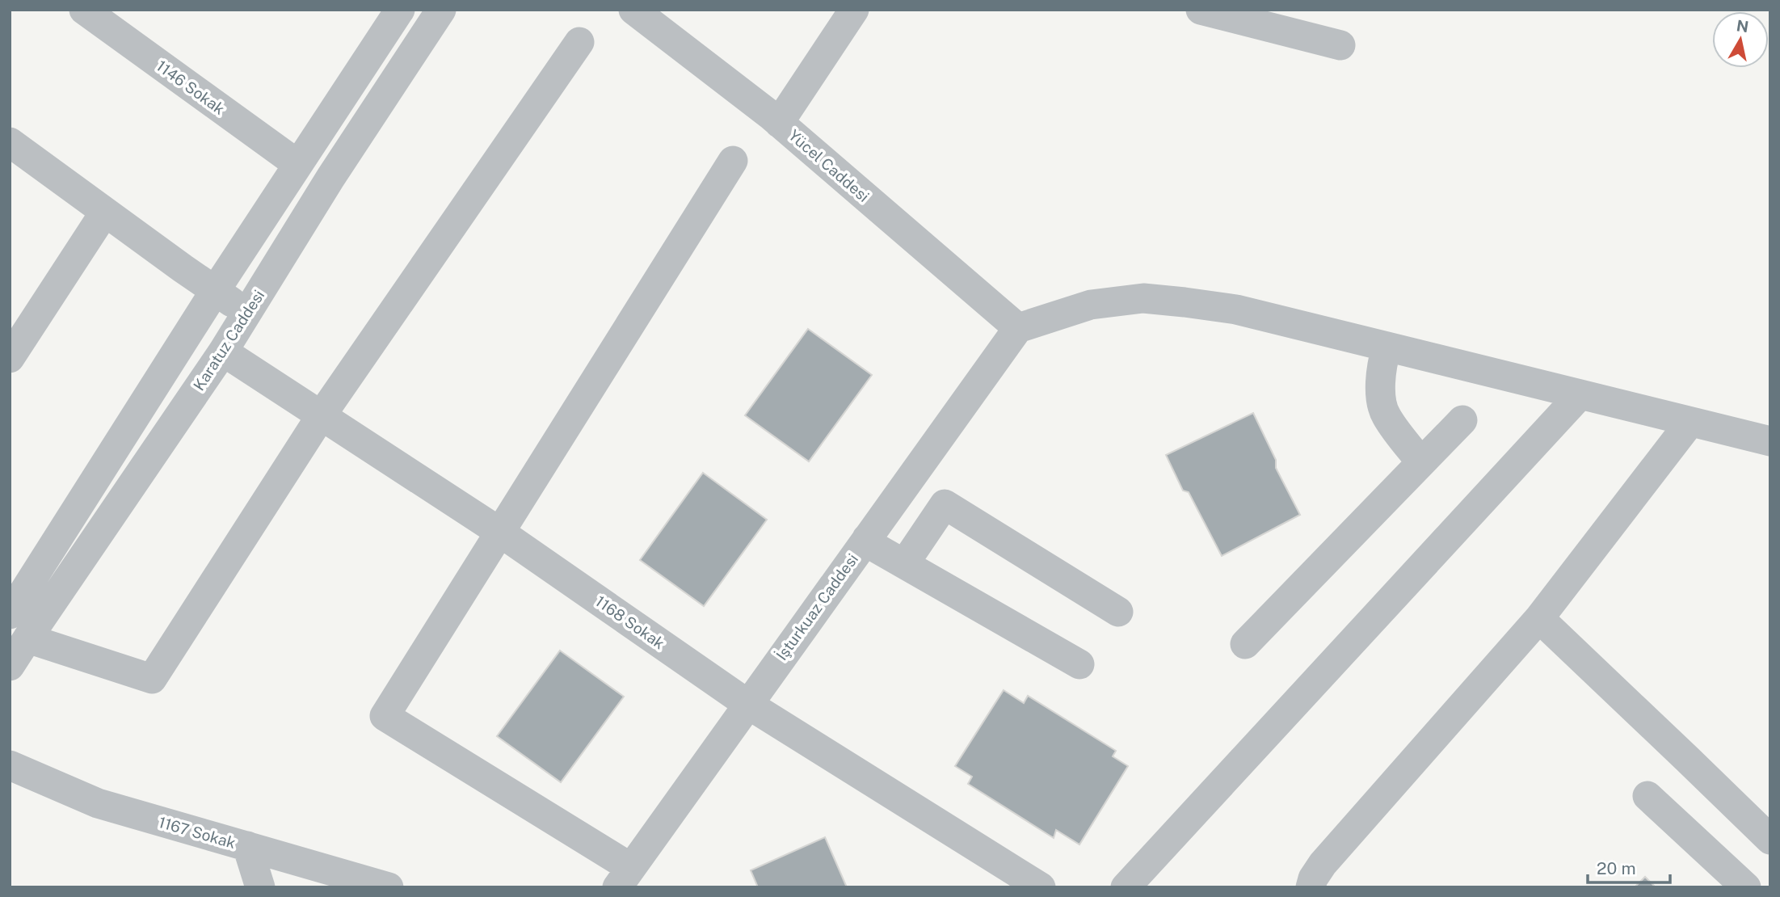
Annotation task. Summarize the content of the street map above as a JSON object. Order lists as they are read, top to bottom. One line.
{"streets":{"street":["1146 Sokak","Yücel Caddesi","Karatuz Caddesi","İşturkuaz Caddesi","1168 Sokak","1167 Sokak"]},"crossings":[["Yücel Caddesi","İşturkuaz Caddesi"],["Karatuz Caddesi","1168 Sokak"],["İşturkuaz Caddesi","1168 Sokak"]],"scale_bar":"20 m","north":"top"}
